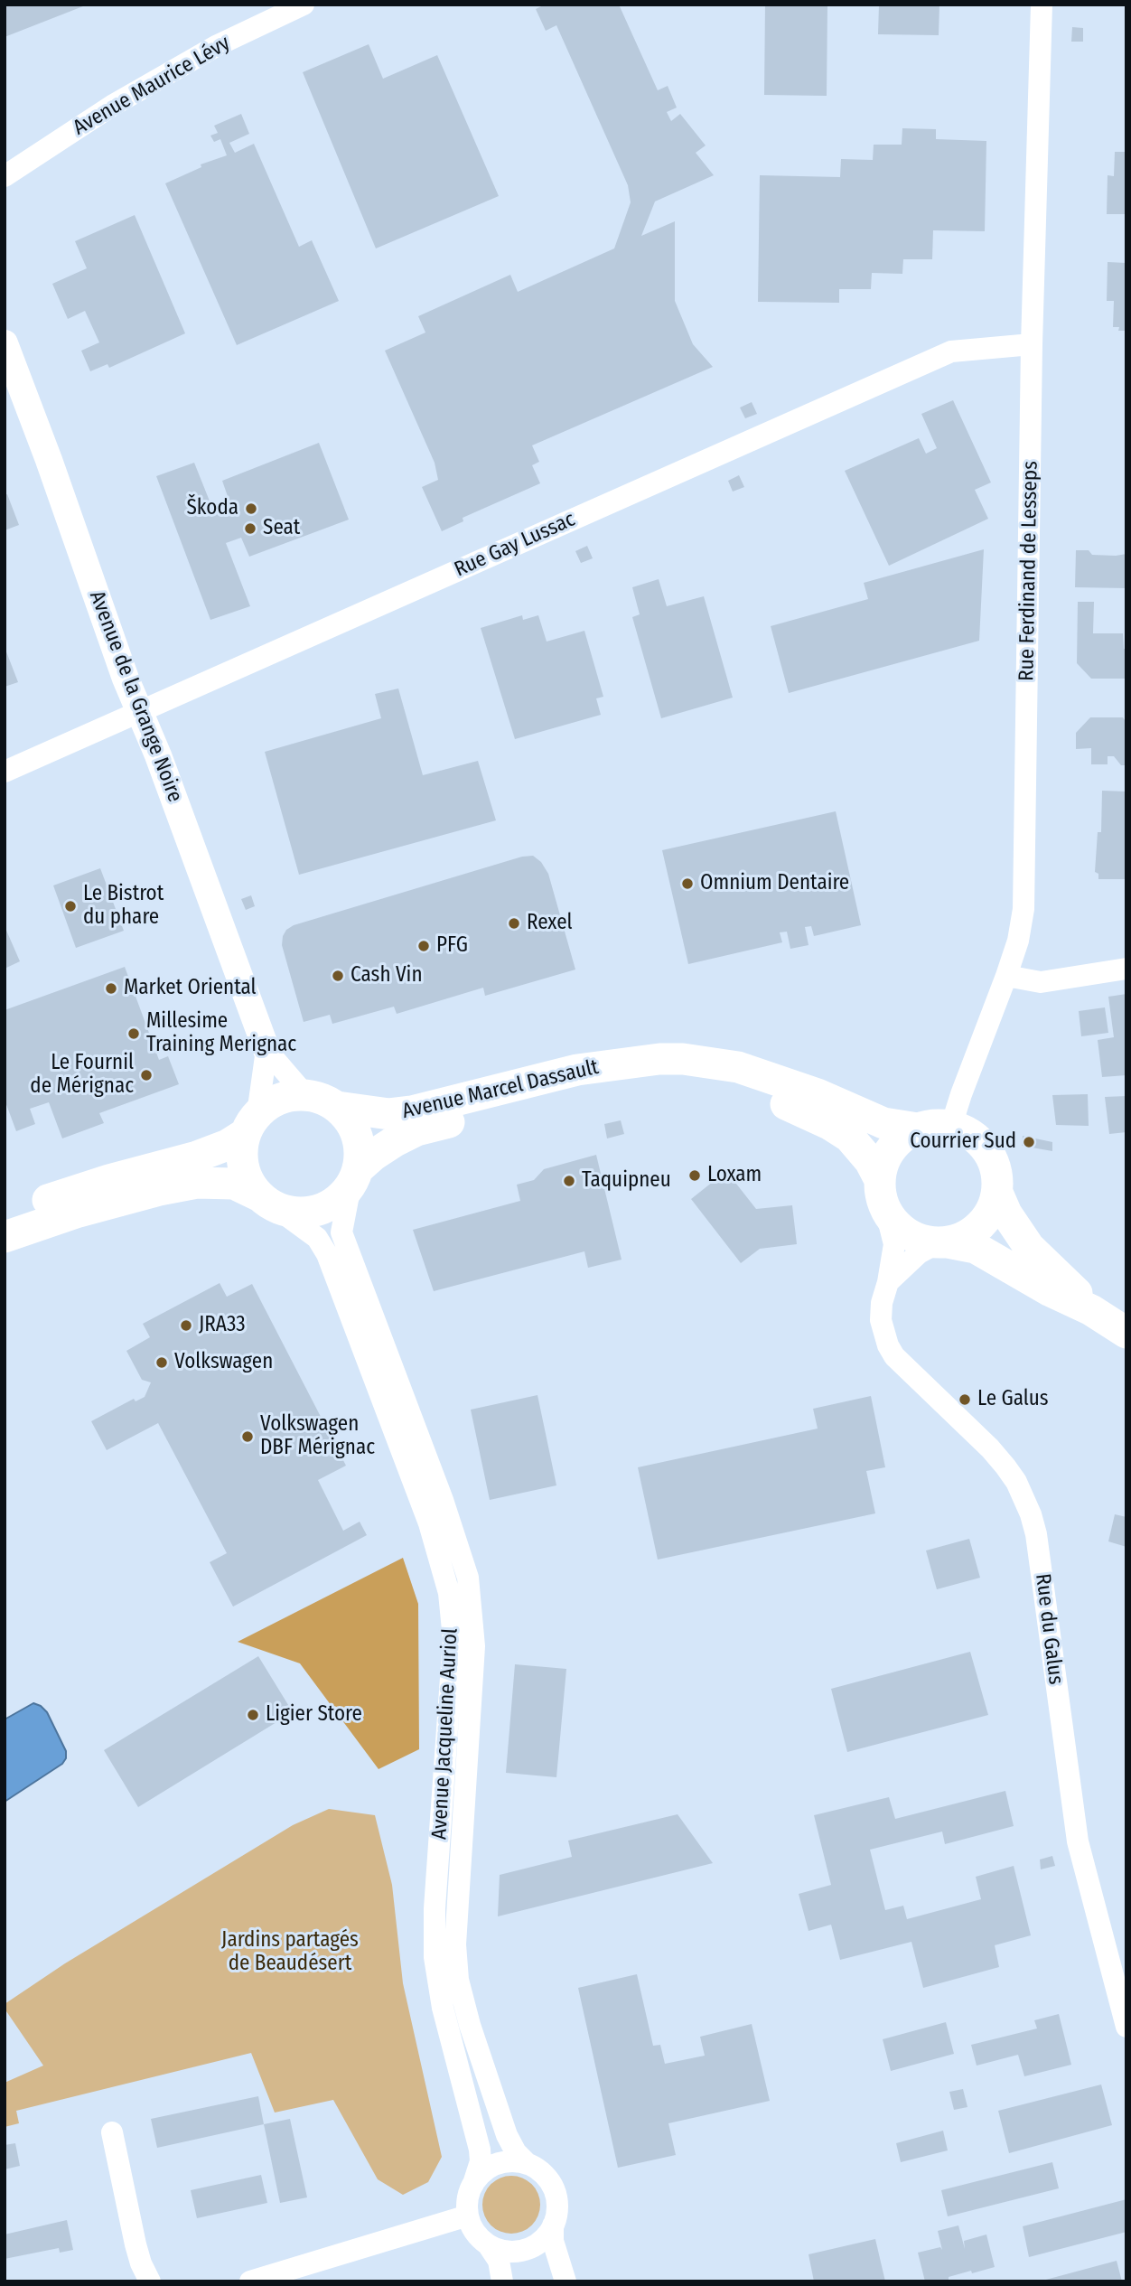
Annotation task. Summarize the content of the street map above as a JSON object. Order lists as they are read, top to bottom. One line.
{"streets":{"main road":["Avenue Marcel Dassault"],"street":["Avenue Maurice Lévy","Rue Gay Lussac","Rue Ferdinand de Lesseps","Avenue de la Grange Noire","Rue du Galus","Avenue Jacqueline Auriol"]},"crossings":[["Rue Gay Lussac","Rue Ferdinand de Lesseps"],["Rue Gay Lussac","Avenue de la Grange Noire"],["Rue Ferdinand de Lesseps","Avenue Marcel Dassault"],["Rue Ferdinand de Lesseps","Rue du Galus"],["Avenue de la Grange Noire","Avenue Marcel Dassault"],["Avenue de la Grange Noire","Avenue Jacqueline Auriol"],["Avenue Marcel Dassault","Rue du Galus"],["Avenue Marcel Dassault","Avenue Jacqueline Auriol"]],"parks":["Jardins partagés de Beaudésert"],"places":["Škoda","Seat","Omnium Dentaire","Le Bistrot du phare","Rexel","PFG","Cash Vin","Market Oriental","Millesime Training Merignac","Le Fournil de Mérignac","Courrier Sud","Loxam","Taquipneu","JRA33","Volkswagen","Le Galus","Volkswagen DBF Mérignac","Ligier Store"]}
